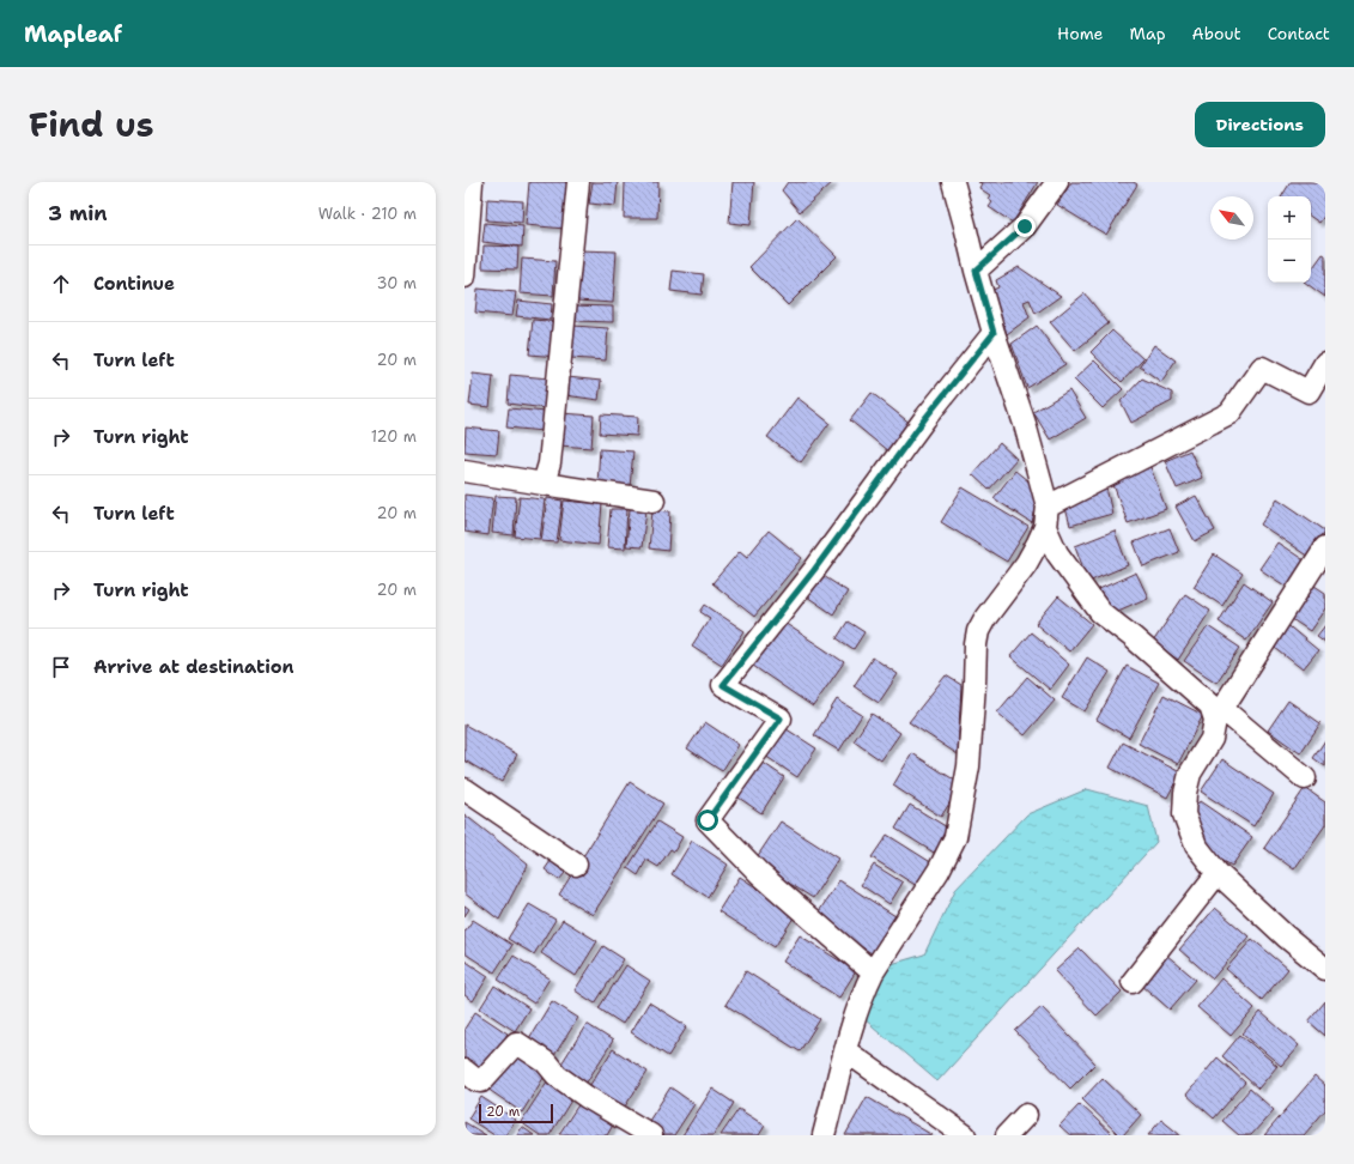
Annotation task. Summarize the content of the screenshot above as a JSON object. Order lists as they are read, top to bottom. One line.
{"scale_bar":"20 m","north":"top left","page":{"header":"Mapleaf","nav":["Home","Map","About","Contact"],"title":"Find us","buttons":"Directions","heading":["3 min","Walk · 210 m"],"map_buttons":["+","−"],"list":[["Continue","30 m"],["Turn left","20 m"],["Turn right","120 m"],["Turn left","20 m"],["Turn right","20 m"],"Arrive at destination"],"scale":"20 m"}}
